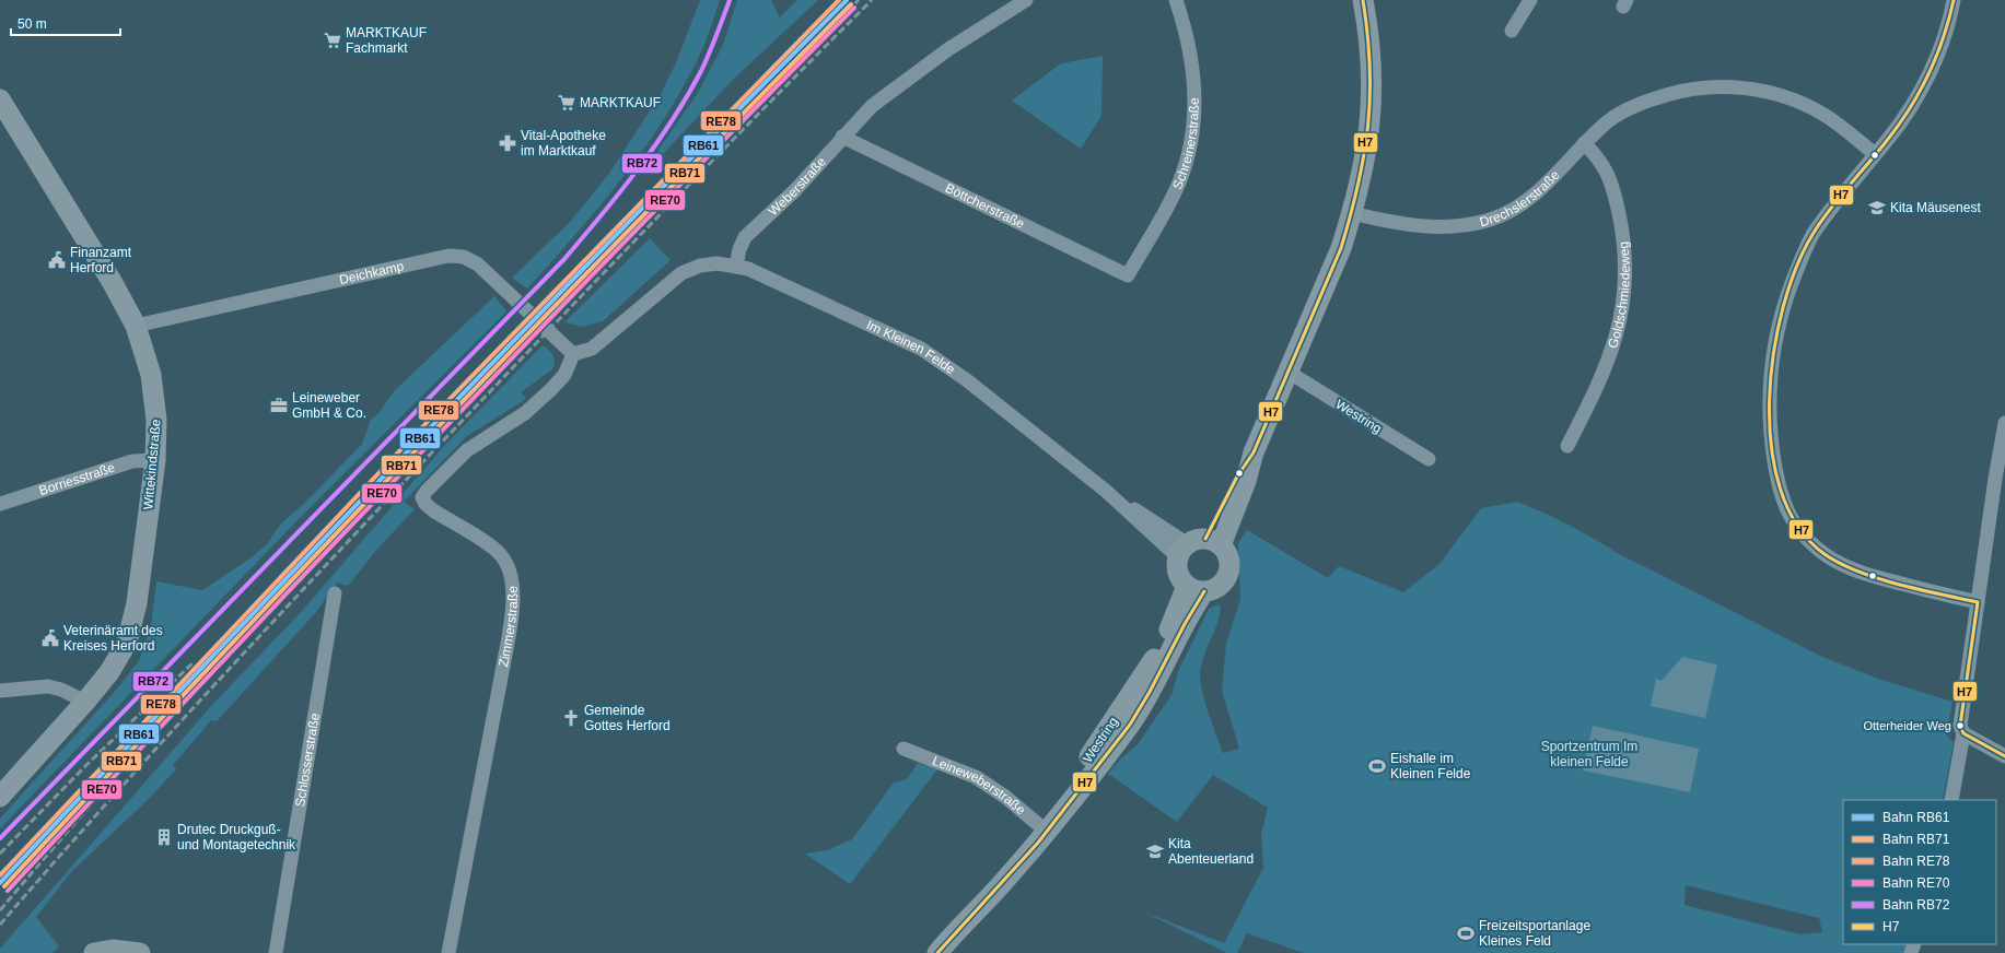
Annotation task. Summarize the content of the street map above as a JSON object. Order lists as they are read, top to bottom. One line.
{"streets":{"street":["Schreinerstraße","Weberstraße","Drechslerstraße","Böttcherstraße","Deichkamp","Goldschmiedeweg","Im Kleinen Felde","Westring","Wittekindstraße","Borriesstraße","Zimmerstraße","Schlosserstraße","Leineweberstraße"]},"crossings":[["Schreinerstraße","Böttcherstraße"],["Weberstraße","Böttcherstraße"],["Weberstraße","Im Kleinen Felde"],["Drechslerstraße","Goldschmiedeweg"],["Deichkamp","Wittekindstraße"],["Deichkamp","Zimmerstraße"],["Im Kleinen Felde","Westring"],["Westring","Leineweberstraße"],["Wittekindstraße","Borriesstraße"]],"parks":["Sportzentrum Im kleinen Felde"],"places":{"supermarket":["MARKTKAUF Fachmarkt","MARKTKAUF"],"pharmacy":["Vital-Apotheke im Marktkauf"],"school or university":["Kita Mäusenest","Kita Abenteuerland"],"public building":["Finanzamt Herford","Veterinäramt des Kreises Herford"],"office":["Leineweber GmbH & Co."],"church":["Gemeinde Gottes Herford"],"other":["Otterheider Weg"],"sports":["Eishalle im Kleinen Felde","Freizeitsportanlage Kleines Feld"],"building":["Drutec Druckguß- und Montagetechnik"]},"lines":["rail line RB61","rail line RE78","rail line RB72","transit line H7","rail line RB71","rail line RE70"],"legend":["Bahn RB61","Bahn RB71","Bahn RE78","Bahn RE70","Bahn RB72","H7"],"scale_bar":"50 m"}
